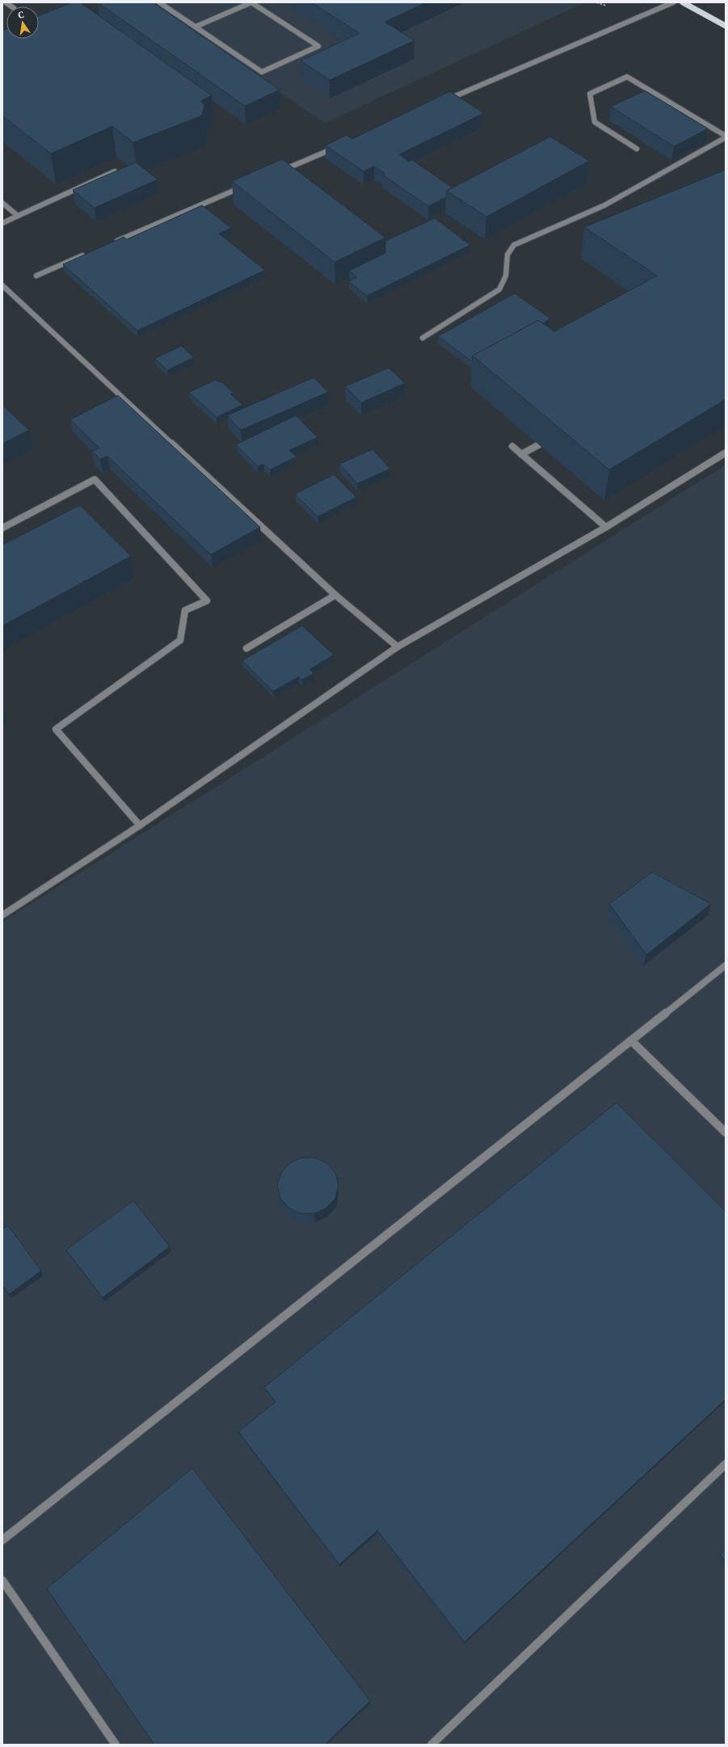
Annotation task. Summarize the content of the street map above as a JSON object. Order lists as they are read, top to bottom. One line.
{"north":"top"}
